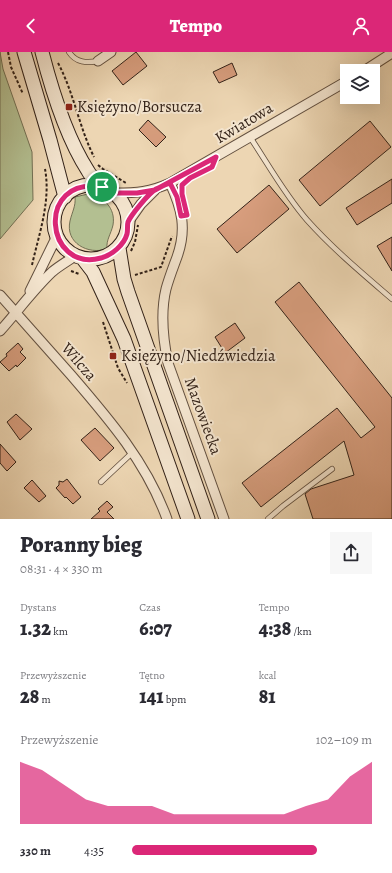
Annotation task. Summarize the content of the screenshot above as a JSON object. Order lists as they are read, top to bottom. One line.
{"streets":{"street":["Kwiatowa","Wilcza","Mazowiecka"]},"crossings":[["Kwiatowa","Mazowiecka"]],"places":{"transit":["Księżyno/Borsucza","Księżyno/Niedźwiedzia"]},"page":{"header":"Tempo","heading":["Poranny bieg","08:31 · 4 × 330 m"],"stats":[["Dystans","1.32 km"],["Czas","6:07"],["Tempo","4:38 /km"],["Przewyższenie","28 m"],["Tętno","141 bpm"],["kcal","81"]],"chart":["Przewyższenie","102–109 m"],"list":[{"name":"330 m","note":"4:35"}]}}
